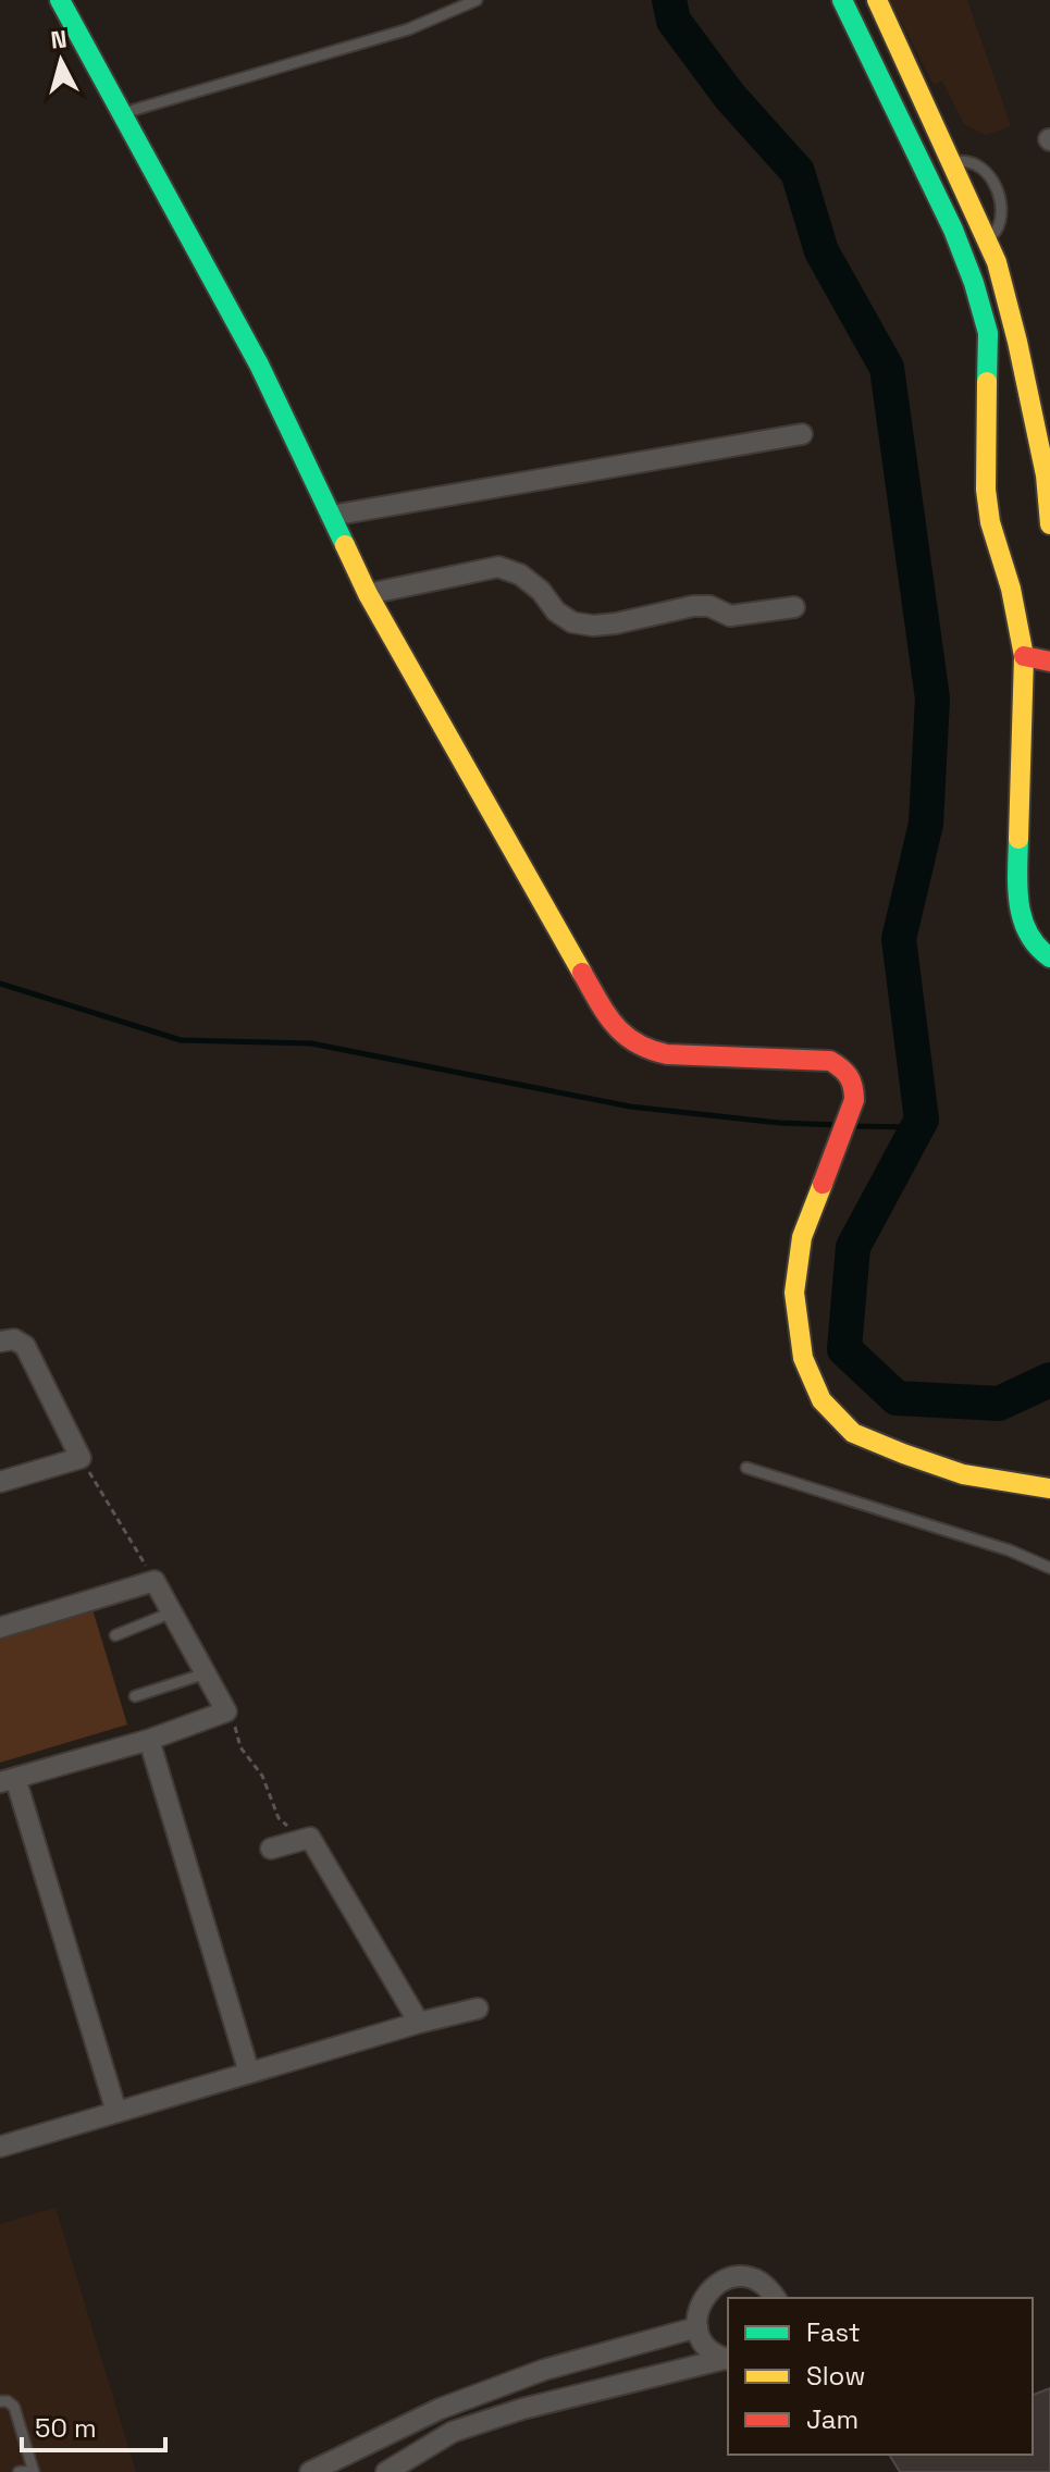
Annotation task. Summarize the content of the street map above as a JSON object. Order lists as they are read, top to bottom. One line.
{"legend":["Fast","Slow","Jam"],"scale_bar":"50 m","north":"top"}
